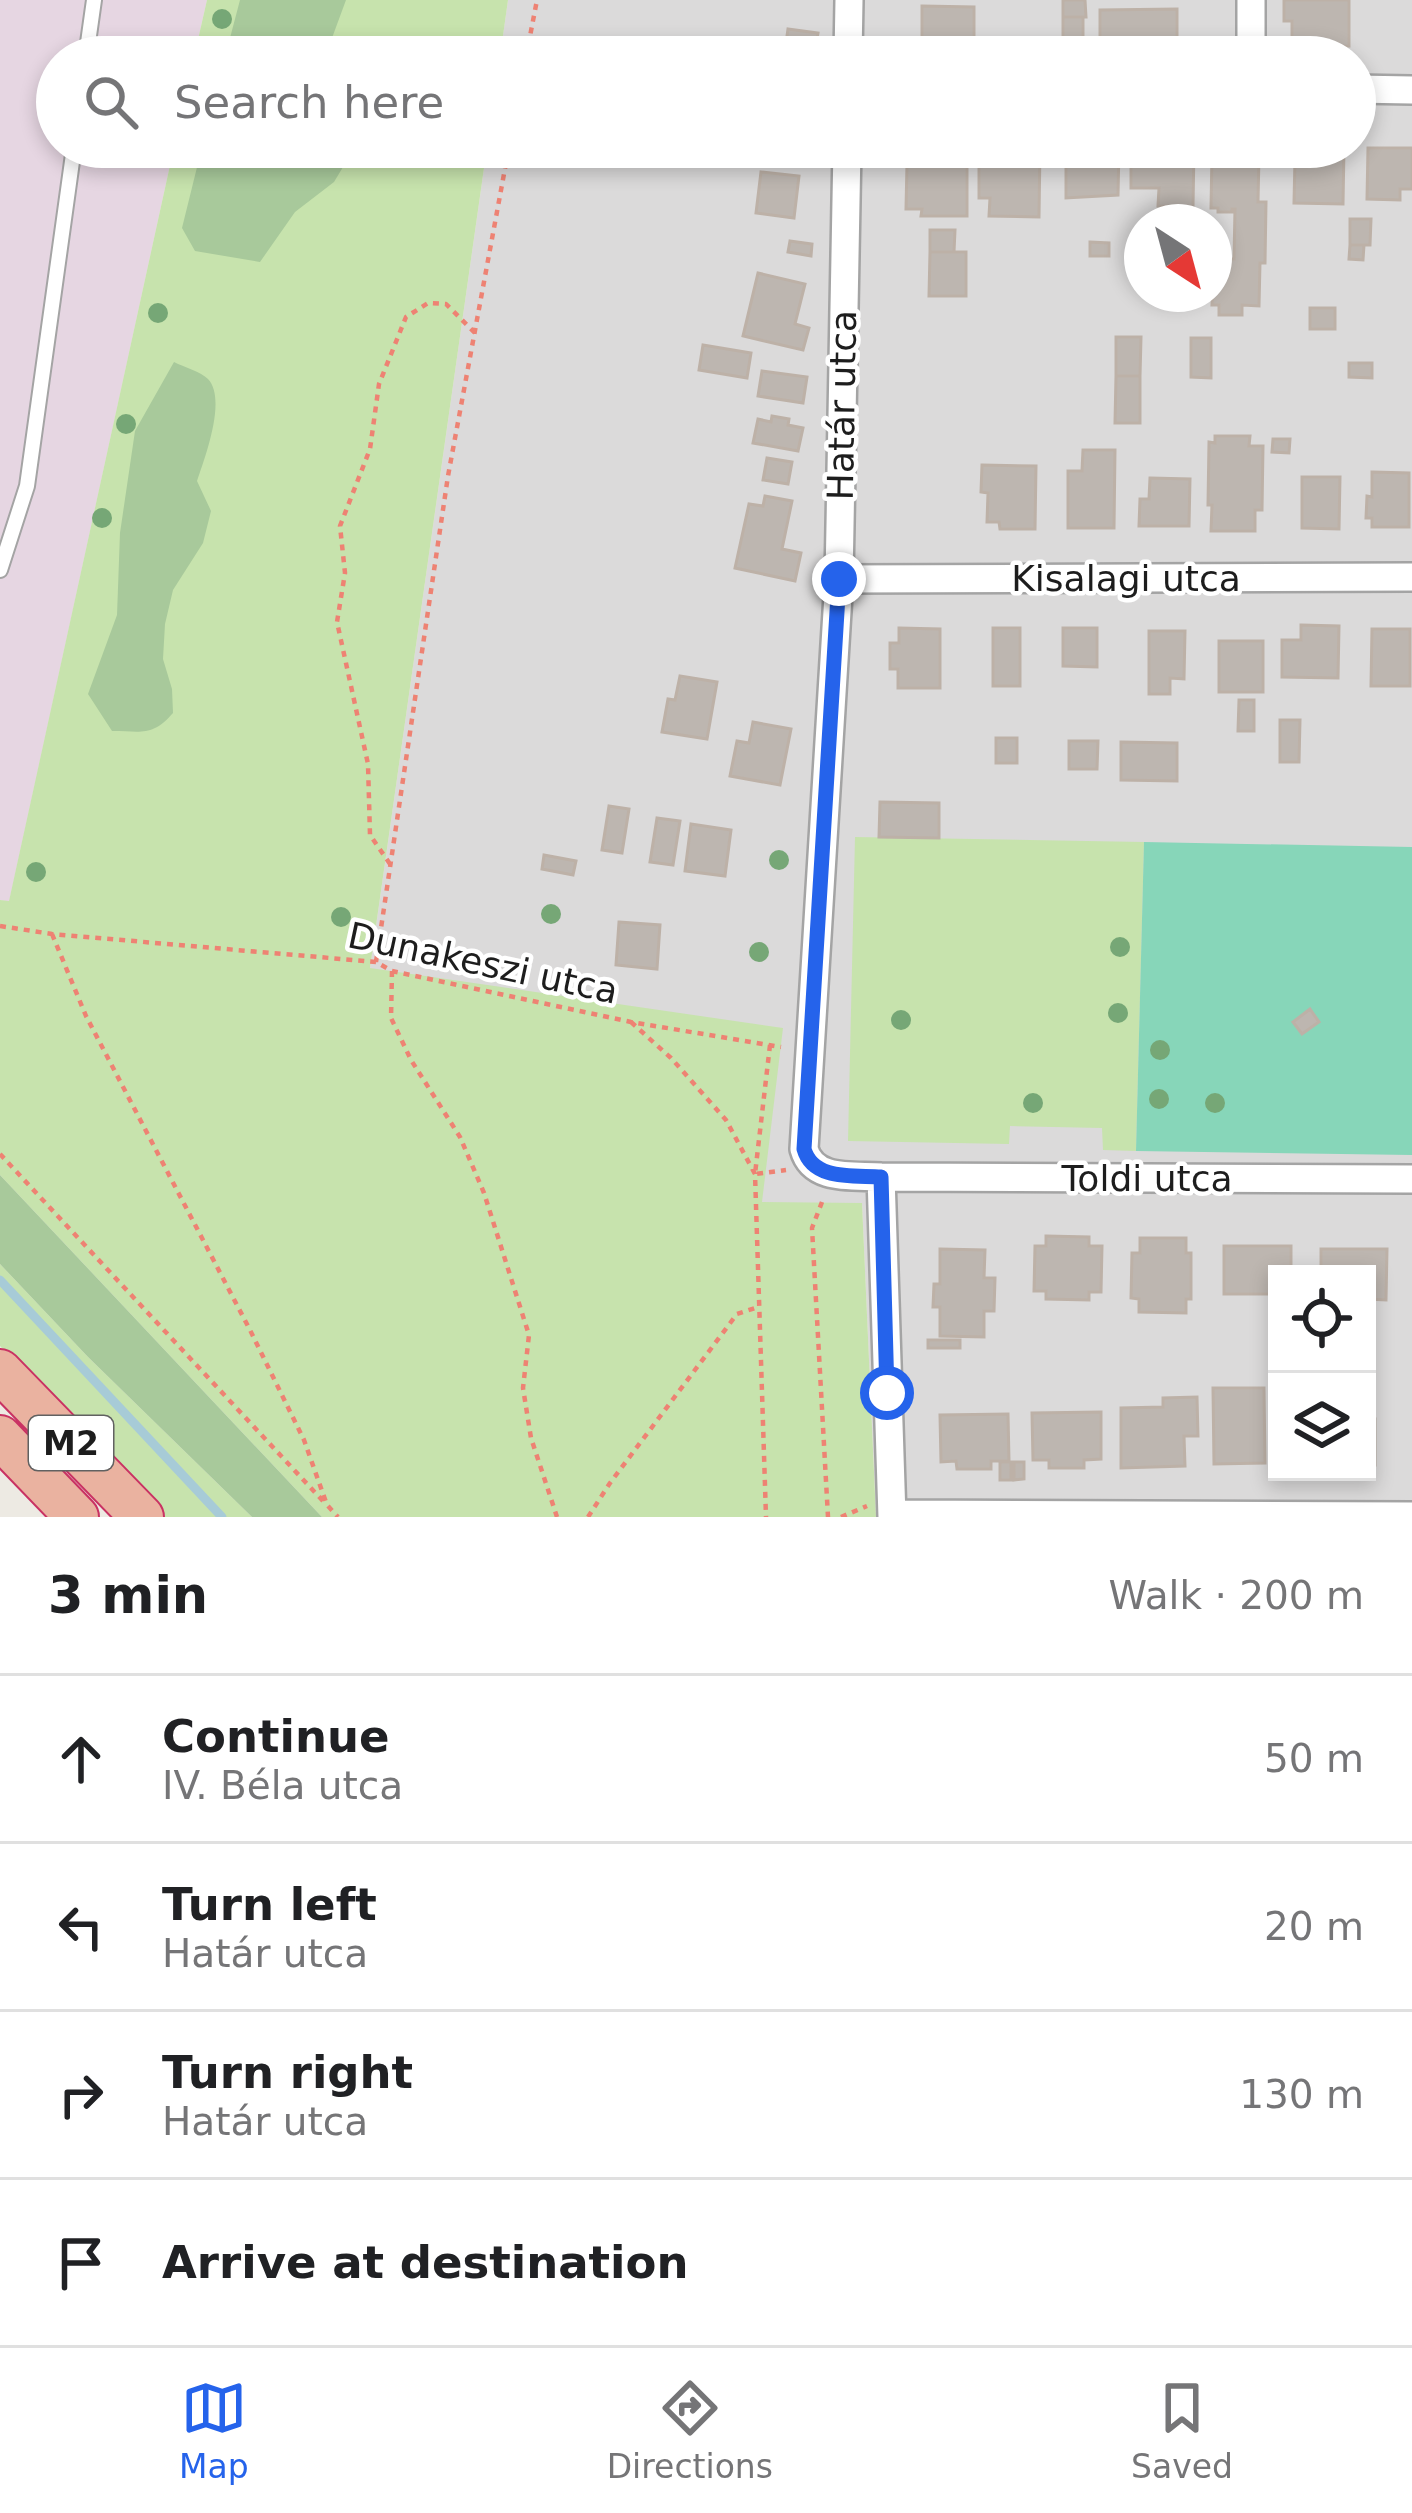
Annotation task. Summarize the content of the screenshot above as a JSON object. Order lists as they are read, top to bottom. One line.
{"streets":{"highway":["M2"],"street":["Határ utca","Kisalagi utca","Toldi utca"],"path":["Dunakeszi utca"]},"crossings":[["Határ utca","Kisalagi utca"],["Határ utca","Dunakeszi utca"]],"north":"bottom right","page":{"search":"Search here","heading":["3 min","Walk · 200 m"],"list":[["Continue","IV. Béla utca","50 m"],["Turn left","Határ utca","20 m"],["Turn right","Határ utca","130 m"],"Arrive at destination"],"nav":["Map","Directions","Saved"]}}
